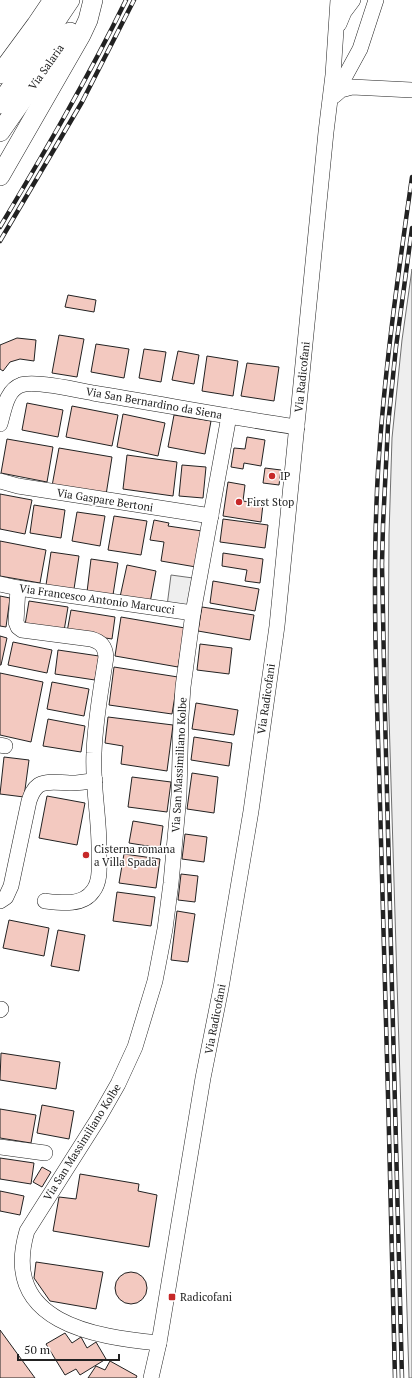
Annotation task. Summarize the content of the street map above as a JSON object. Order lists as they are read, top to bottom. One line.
{"streets":{"main road":["Via Salaria"],"street":["Via Radicofani","Via San Bernardino da Siena","Via Gaspare Bertoni","Via Francesco Antonio Marcucci","Via San Massimiliano Kolbe"]},"crossings":[["Via Radicofani","Via San Bernardino da Siena"],["Via Radicofani","Via San Massimiliano Kolbe"],["Via San Bernardino da Siena","Via San Massimiliano Kolbe"],["Via Gaspare Bertoni","Via San Massimiliano Kolbe"],["Via Francesco Antonio Marcucci","Via San Massimiliano Kolbe"]],"places":{"other":["IP","First Stop","Cisterna romana a Villa Spada"],"transit":["Radicofani"]},"scale_bar":"50 m"}
